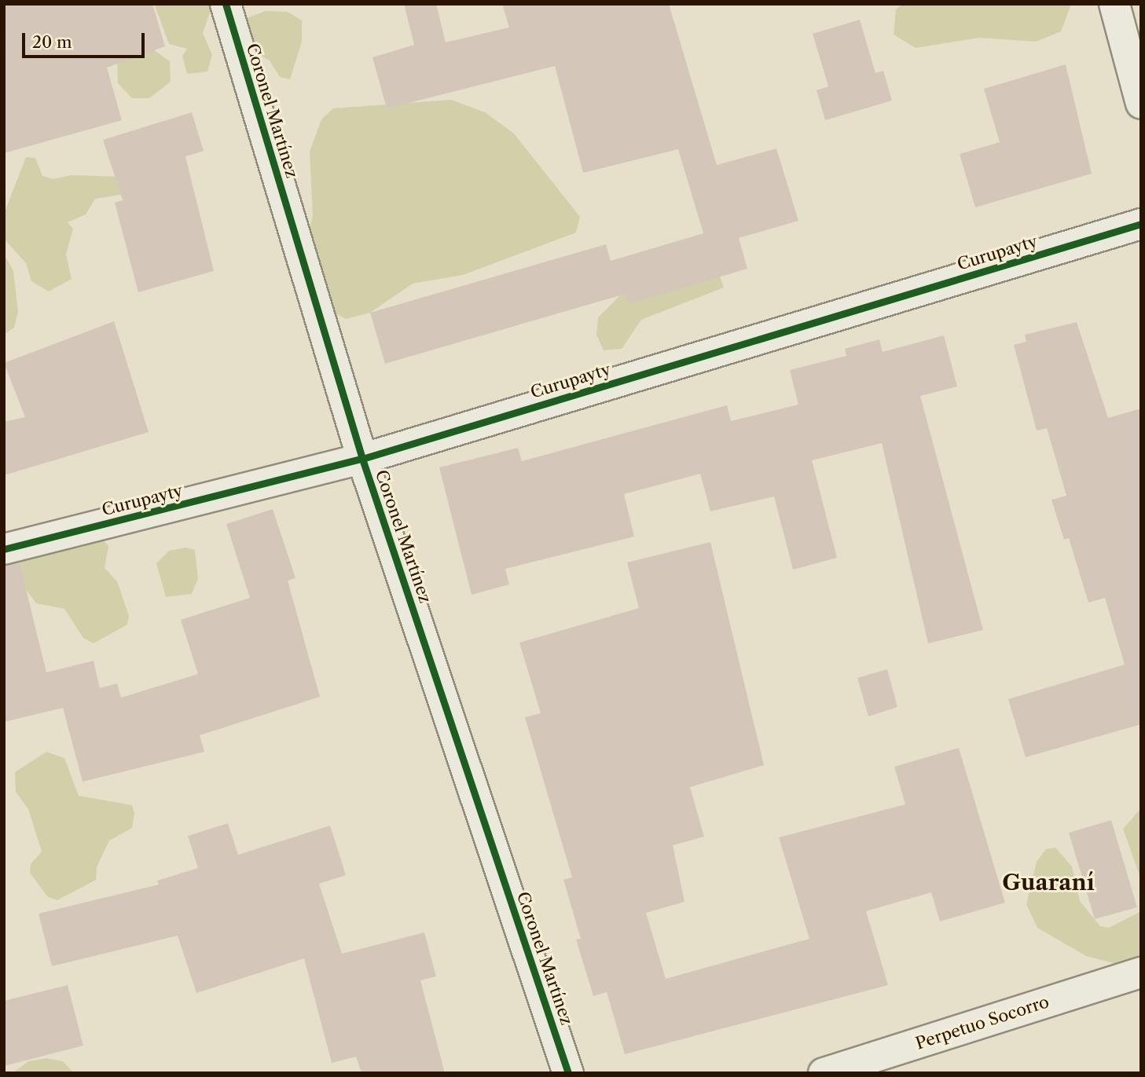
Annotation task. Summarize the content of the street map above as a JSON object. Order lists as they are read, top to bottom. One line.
{"streets":{"street":["Coronel Martínez","Curupayty","Perpetuo Socorro"]},"crossings":[["Coronel Martínez","Curupayty"]],"districts":["Guaraní"],"scale_bar":"20 m"}
